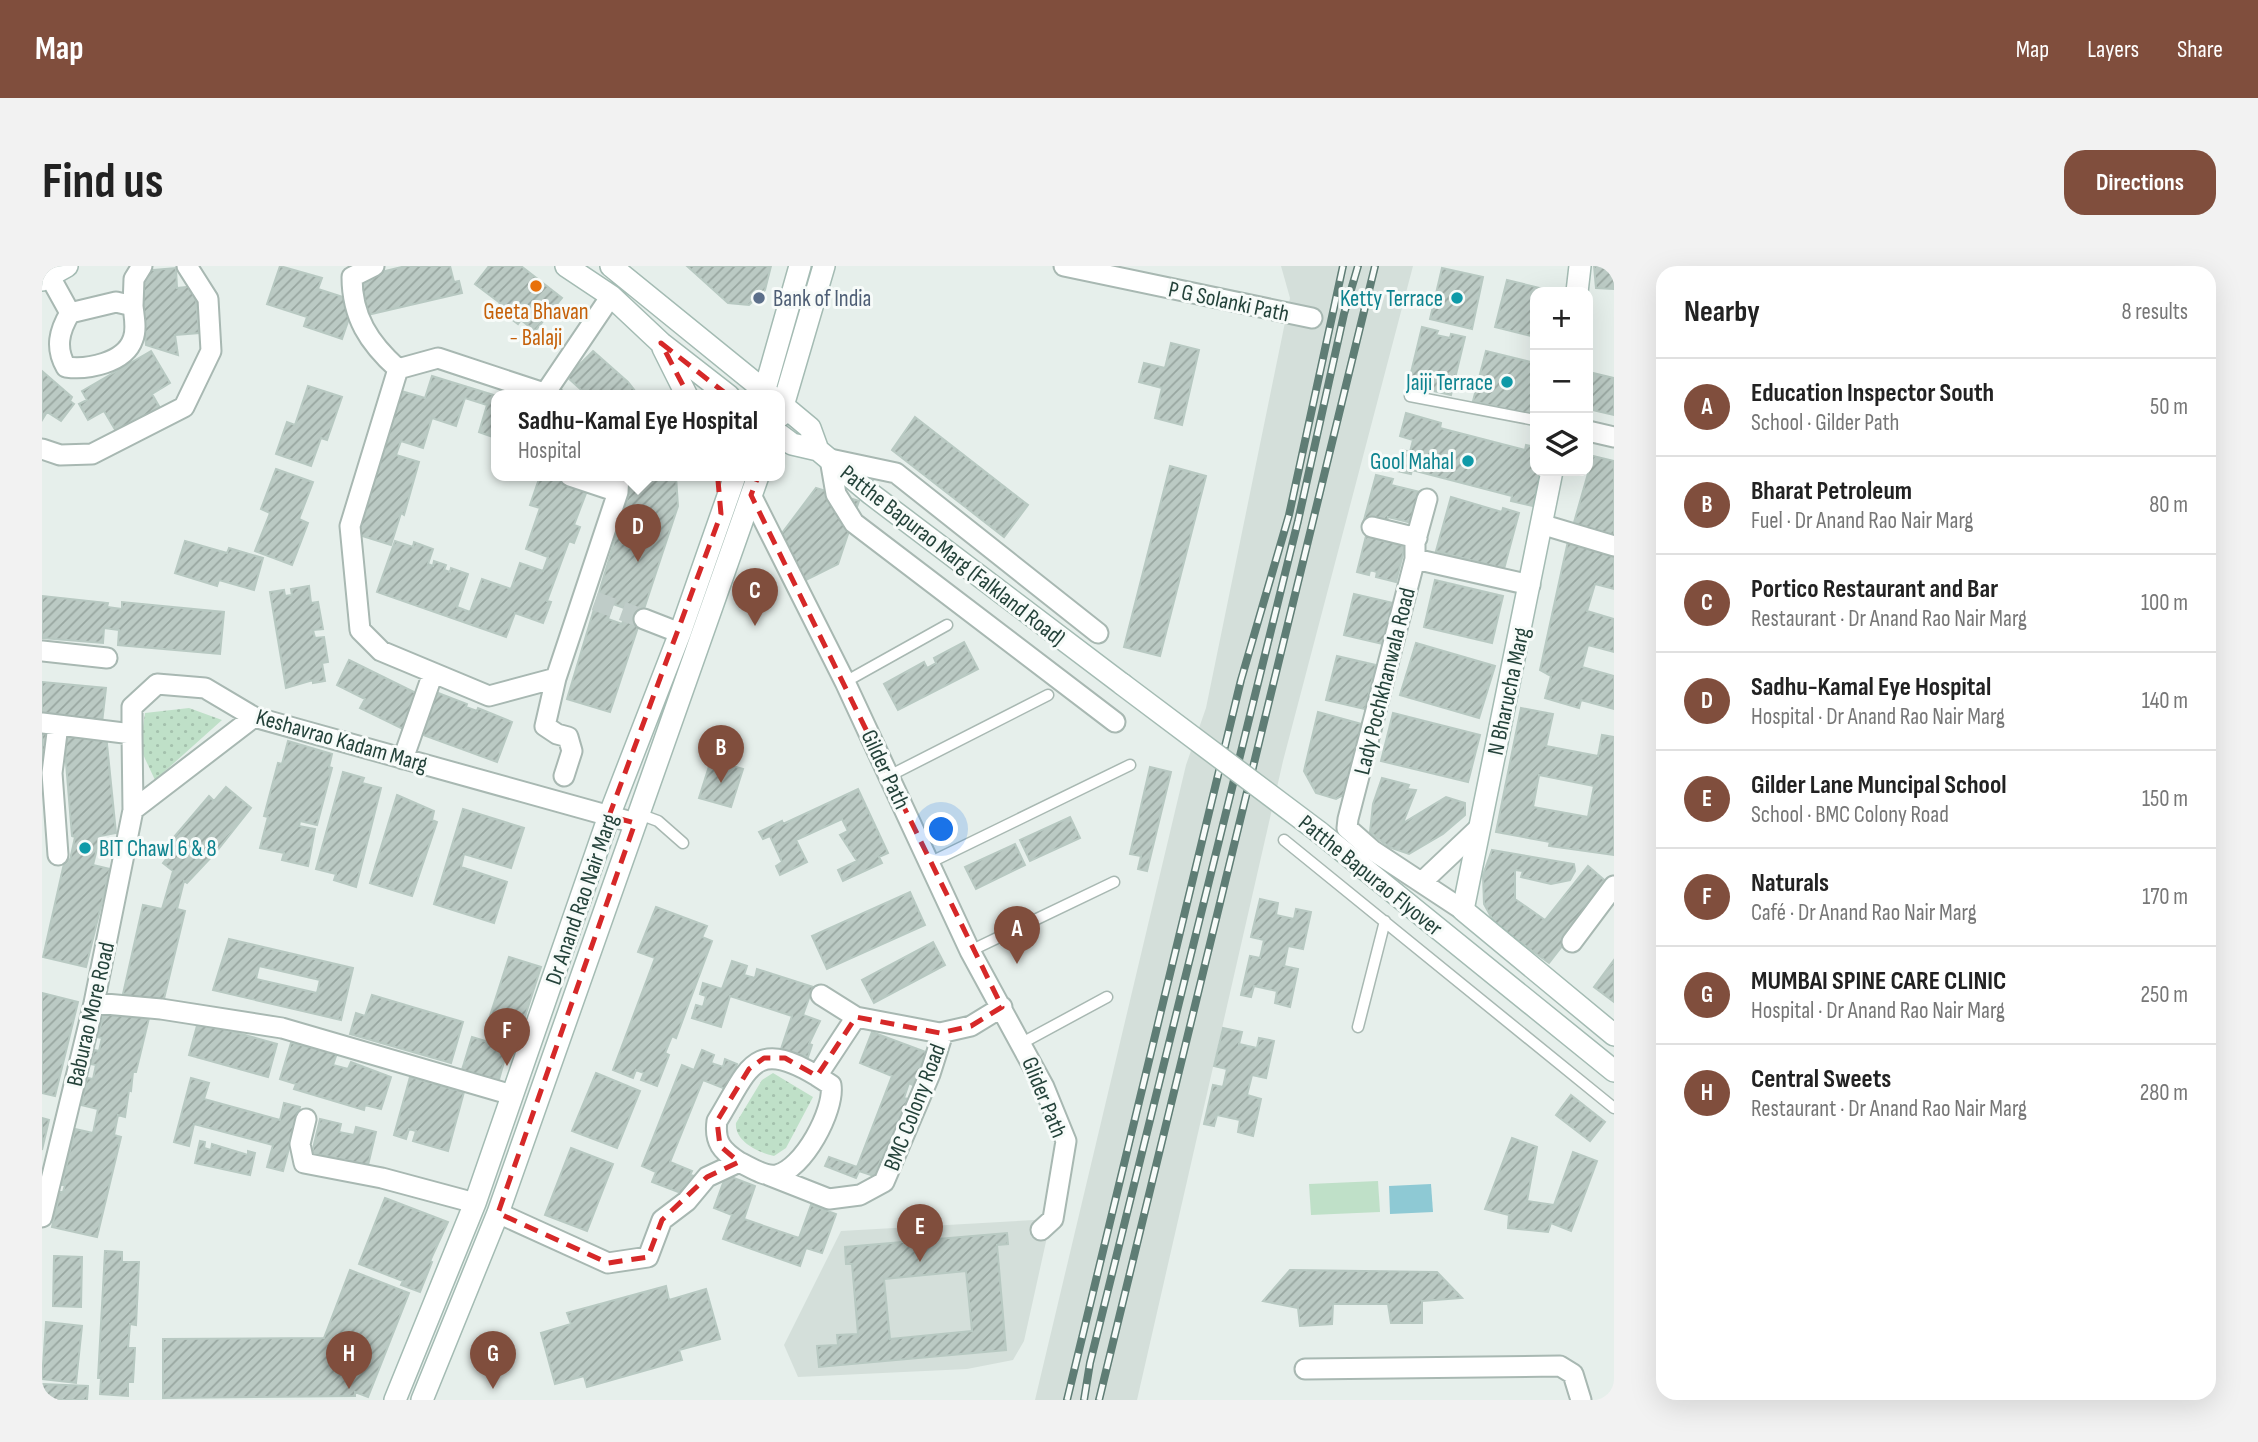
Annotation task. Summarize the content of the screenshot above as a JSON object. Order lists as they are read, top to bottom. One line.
{"streets":{"main road":["Patthe Bapurao Marg (Falkland Road)","N Bharucha Marg","Patthe Bapurao Flyover","Dr Anand Rao Nair Marg"],"street":["P G Solanki Path","Lady Pochkhanwala Road","Keshavrao Kadam Marg","Gilder Path","Baburao More Road","Glider Path","BMC Colony Road"]},"crossings":[["Patthe Bapurao Marg (Falkland Road)","Patthe Bapurao Flyover"],["Lady Pochkhanwala Road","N Bharucha Marg"],["Keshavrao Kadam Marg","Dr Anand Rao Nair Marg"],["Keshavrao Kadam Marg","Baburao More Road"],["Gilder Path","Dr Anand Rao Nair Marg"],["Gilder Path","Glider Path"],["Gilder Path","BMC Colony Road"]],"places":["Geeta Bhavan - Balaji","Bank of India","Ketty Terrace","Jaiji Terrace","Gool Mahal","BIT Chawl 6 & 8"],"page":{"header":"Map","nav":["Map","Layers","Share"],"buttons":"Directions","title":"Find us","heading":["Nearby","8 results"],"map_buttons":["+","−"],"list":[{"mark":"A","name":"Education Inspector South","note":"School · Gilder Path","value":"50 m"},{"mark":"B","name":"Bharat Petroleum","note":"Fuel · Dr Anand Rao Nair Marg","value":"80 m"},{"mark":"C","name":"Portico Restaurant and Bar","note":"Restaurant · Dr Anand Rao Nair Marg","value":"100 m"},{"mark":"D","name":"Sadhu-Kamal Eye Hospital","note":"Hospital · Dr Anand Rao Nair Marg","value":"140 m"},{"mark":"E","name":"Gilder Lane Muncipal School","note":"School · BMC Colony Road","value":"150 m"},{"mark":"F","name":"Naturals","note":"Café · Dr Anand Rao Nair Marg","value":"170 m"},{"mark":"G","name":"MUMBAI SPINE CARE CLINIC","note":"Hospital · Dr Anand Rao Nair Marg","value":"250 m"},{"mark":"H","name":"Central Sweets","note":"Restaurant · Dr Anand Rao Nair Marg","value":"280 m"}],"popup":["Sadhu-Kamal Eye Hospital","Hospital"],"pins":["D","C","B","A","F","E","G","H"]}}
